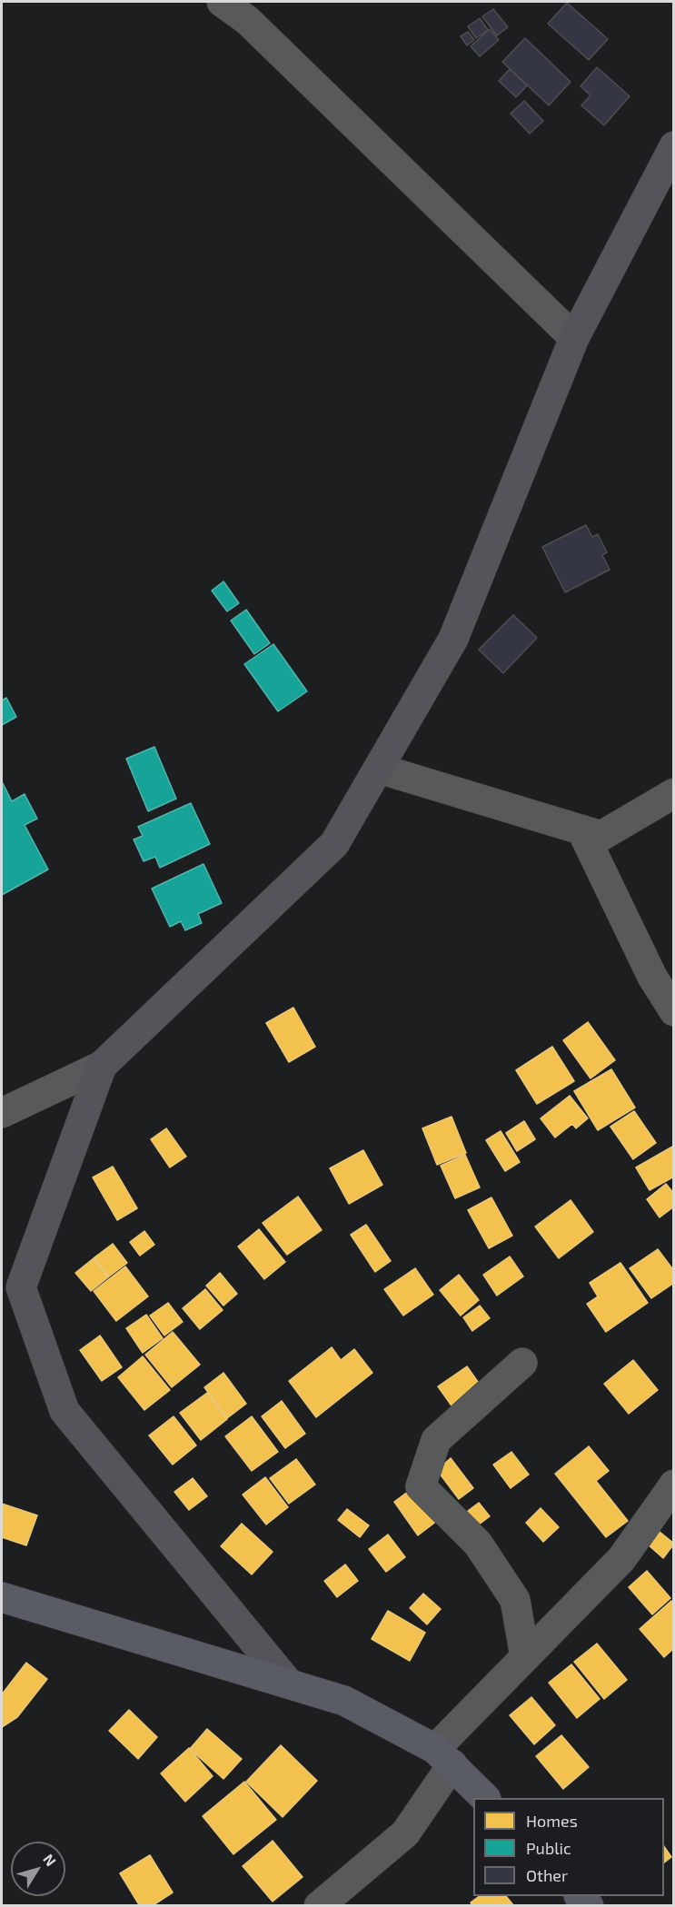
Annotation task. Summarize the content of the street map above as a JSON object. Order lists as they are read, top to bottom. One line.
{"legend":["Homes","Public","Other"],"north":"top right"}
